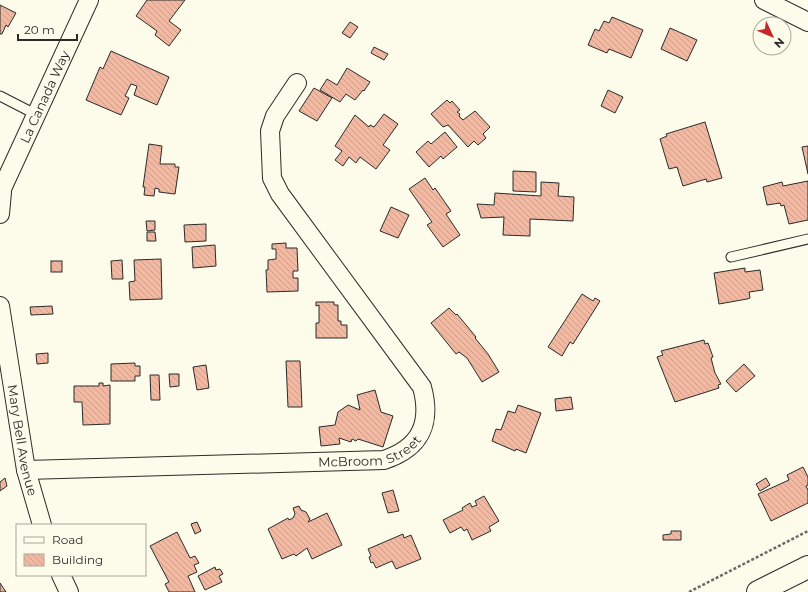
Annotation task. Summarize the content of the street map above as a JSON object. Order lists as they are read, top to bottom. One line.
{"streets":{"street":["La Canada Way","Mary Bell Avenue","McBroom Street"]},"crossings":[["Mary Bell Avenue","McBroom Street"]],"legend":["Road","Building"],"scale_bar":"20 m","north":"bottom right"}
